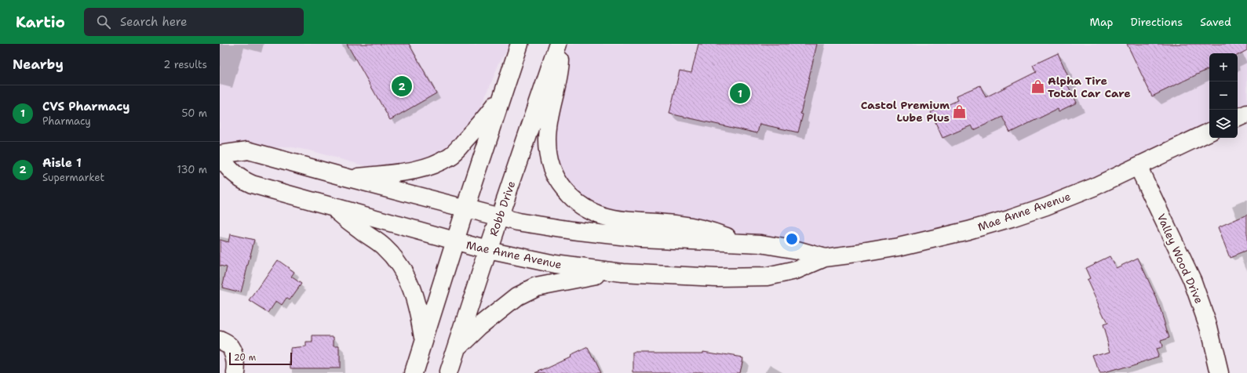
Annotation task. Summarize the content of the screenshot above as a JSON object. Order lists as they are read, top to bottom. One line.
{"streets":{"main road":["Robb Drive","Mae Anne Avenue","Valley Wood Drive"]},"crossings":[["Robb Drive","Mae Anne Avenue"],["Mae Anne Avenue","Valley Wood Drive"]],"places":{"shop":["Alpha Tire Total Car Care","Castol Premium Lube Plus"]},"scale_bar":"20 m","page":{"header":"Kartio","search":"Search here","nav":["Map","Directions","Saved"],"heading":["Nearby","2 results"],"map_buttons":["+","−"],"pins":["2","1"],"list":[{"mark":"1","name":"CVS Pharmacy","note":"Pharmacy","value":"50 m"},{"mark":"2","name":"Aisle 1","note":"Supermarket","value":"130 m"}],"scale":"20 m"}}
